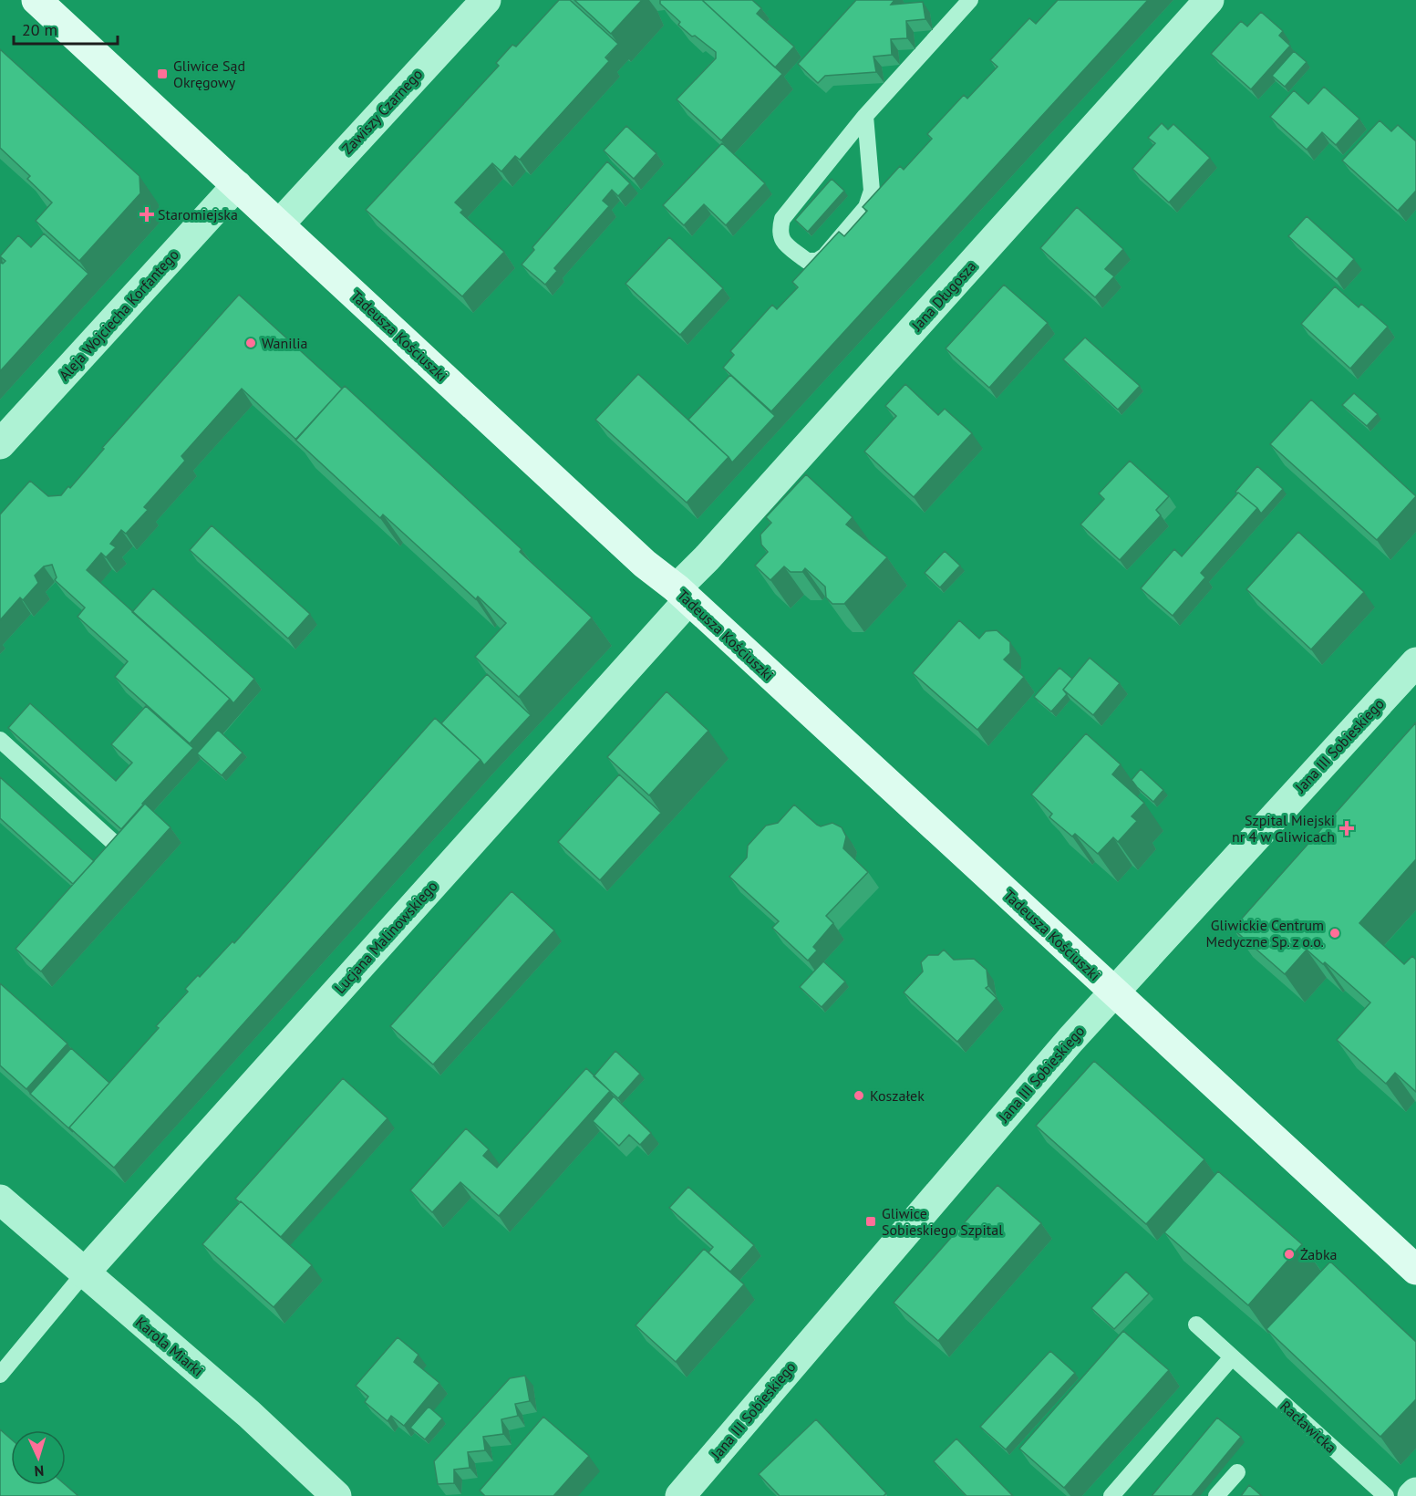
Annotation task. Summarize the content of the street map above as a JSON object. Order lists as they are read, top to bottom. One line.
{"streets":{"street":["Zawiszy Czarnego","Jana Długosza","Aleja Wojciecha Korfantego","Tadeusza Kościuszki","Jana III Sobieskiego","Lucjana Malinowskiego","Karola Miarki"],"lane":["Racławicka"]},"crossings":[["Zawiszy Czarnego","Tadeusza Kościuszki"],["Jana Długosza","Tadeusza Kościuszki"],["Jana Długosza","Lucjana Malinowskiego"],["Aleja Wojciecha Korfantego","Tadeusza Kościuszki"],["Tadeusza Kościuszki","Jana III Sobieskiego"],["Tadeusza Kościuszki","Lucjana Malinowskiego"],["Lucjana Malinowskiego","Karola Miarki"]],"places":{"transit":["Gliwice Sąd Okręgowy","Gliwice Sobieskiego Szpital"],"health":["Staromiejska","Szpital Miejski nr 4 w Gliwicach"],"other":["Wanilia","Gliwickie Centrum Medyczne Sp. z o.o.","Koszałek","Żabka"]},"scale_bar":"20 m","north":"bottom"}
